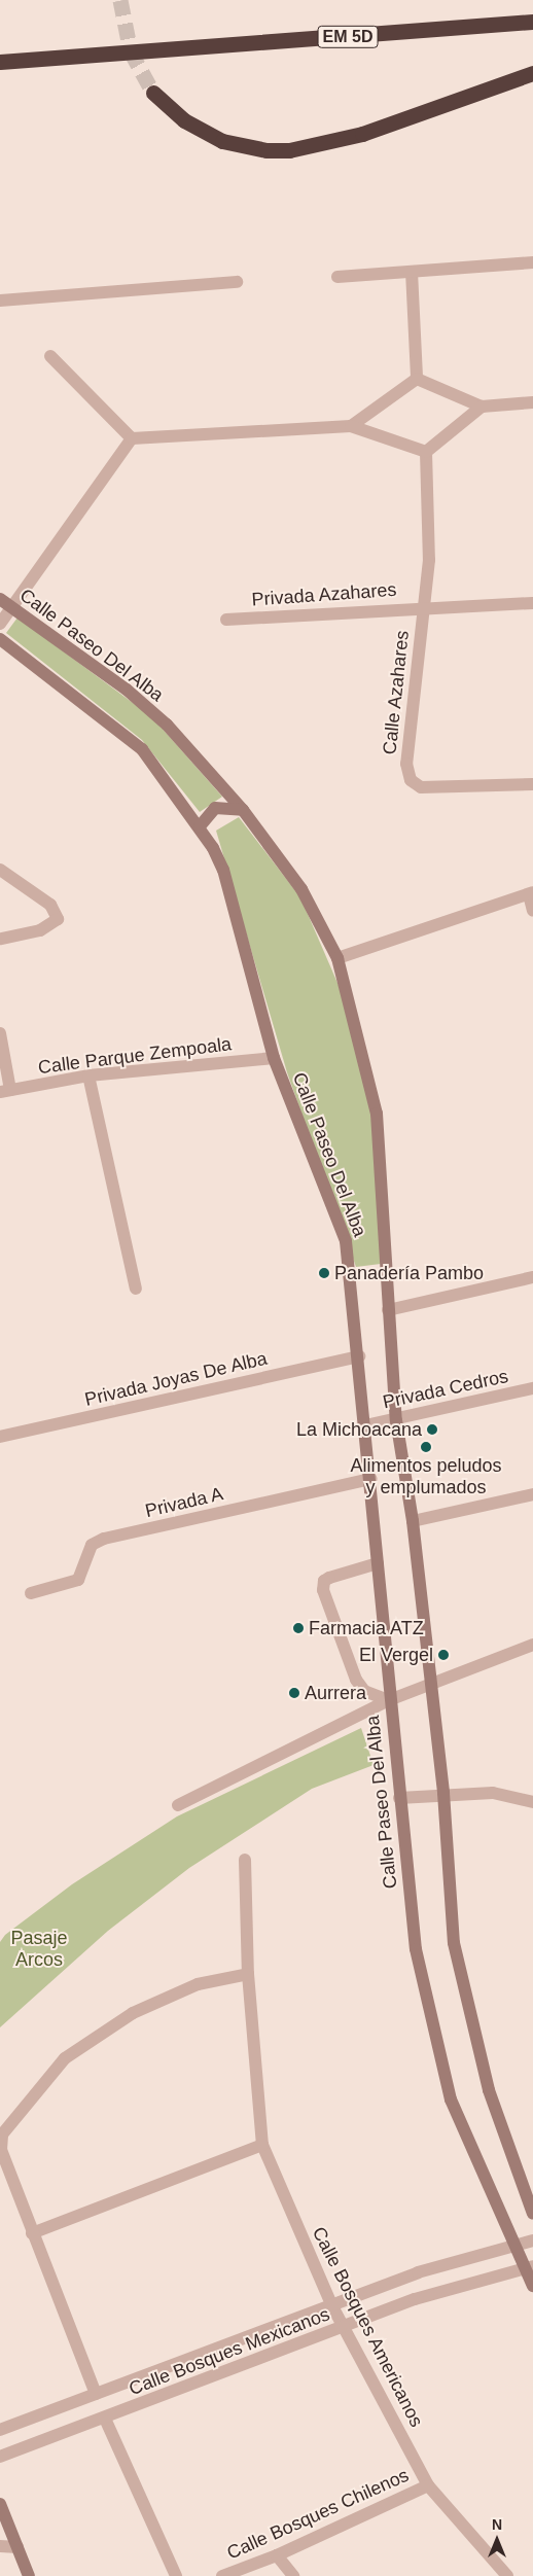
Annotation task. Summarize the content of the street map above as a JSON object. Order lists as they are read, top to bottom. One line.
{"streets":{"highway":["EM 5D"],"street":["Privada Azahares","Calle Paseo Del Alba","Calle Azahares","Calle Parque Zempoala","Privada Joyas De Alba","Privada Cedros","Privada A","Calle Bosques Americanos","Calle Bosques Mexicanos","Calle Bosques Chilenos"]},"crossings":[["Privada Azahares","Calle Azahares"],["Calle Paseo Del Alba","Calle Parque Zempoala"],["Calle Paseo Del Alba","Privada Joyas De Alba"],["Calle Paseo Del Alba","Privada Cedros"],["Calle Paseo Del Alba","Privada A"],["Calle Paseo Del Alba","Calle Bosques Mexicanos"],["Calle Bosques Americanos","Calle Bosques Mexicanos"],["Calle Bosques Americanos","Calle Bosques Chilenos"]],"parks":["Pasaje Arcos"],"places":["Panadería Pambo","La Michoacana","Alimentos peludos y emplumados","Farmacia ATZ","El Vergel","Aurrera"],"north":"top"}
